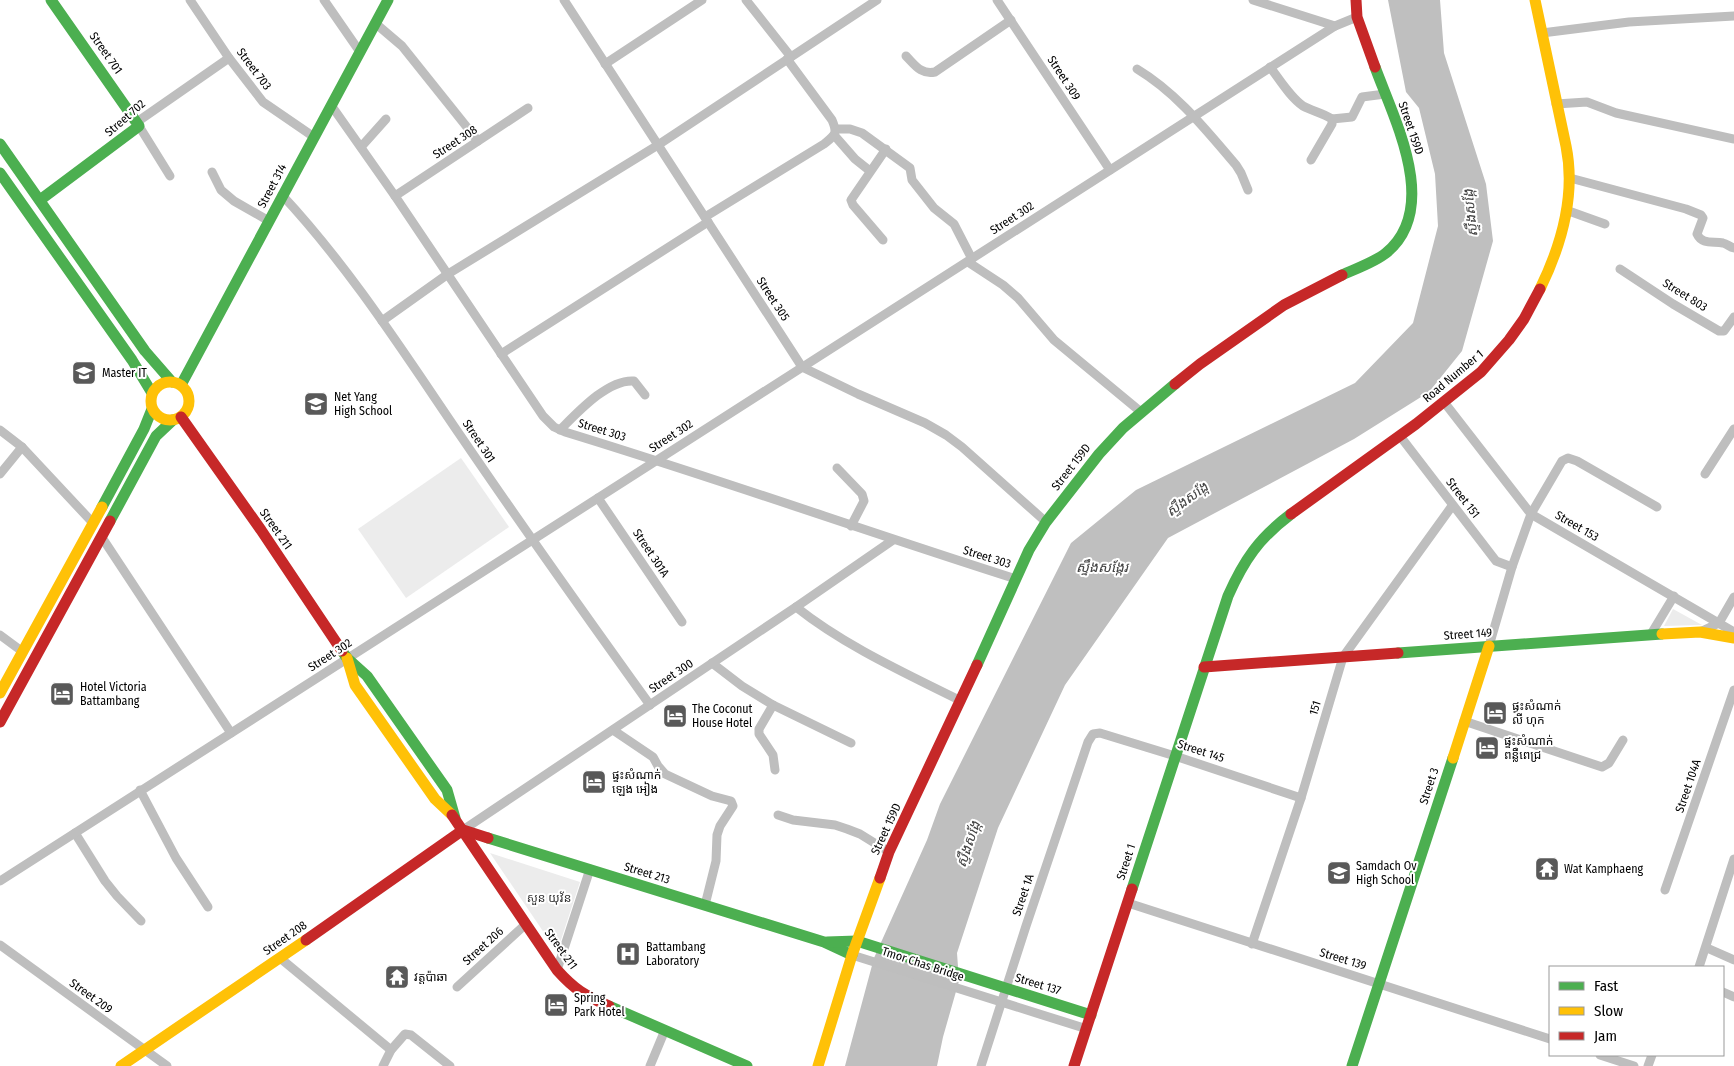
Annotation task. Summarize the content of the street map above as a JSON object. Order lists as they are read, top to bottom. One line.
{"streets":{"street":["Street 701","Street 703","Street 309","Street 702","Street 159D","Street 308","Street 314","Street 302","Street 803","Street 305","Road Number 1","Street 303","Street 301","Street 151","Street 153","Street 211","Street 301A","Street 149","Street 300","151","Street 145","Street 3","Street 104A","Street 1","Street 213","Street 1A","Street 208","Street 206","Street 139","Tmor Chas Bridge","Street 137","Street 209"]},"crossings":[["Street 701","Street 702"],["Street 703","Street 702"],["Street 703","Street 314"],["Street 309","Street 302"],["Street 159D","Street 302"],["Street 159D","Street 303"],["Street 159D","Street 213"],["Street 308","Street 303"],["Street 314","Street 303"],["Street 314","Street 301"],["Street 314","Street 211"],["Street 302","Street 305"],["Street 302","Street 303"],["Street 302","Street 301"],["Street 302","Street 211"],["Street 302","Street 301A"],["Road Number 1","Street 151"],["Road Number 1","Street 153"],["Road Number 1","Street 149"],["Road Number 1","Street 1"],["Street 303","Street 300"],["Street 301","Street 300"],["Street 151","151"],["Street 151","Street 3"],["Street 153","Street 3"],["Street 211","Street 300"],["Street 211","Street 213"],["Street 211","Street 208"],["Street 211","Street 206"],["Street 149","151"],["Street 149","Street 3"],["Street 149","Street 1"],["Street 300","Street 213"],["Street 300","Street 208"],["151","Street 145"],["151","Street 139"],["Street 145","Street 1"],["Street 145","Street 1A"],["Street 3","Street 139"],["Street 1","Street 139"],["Street 1","Street 137"],["Street 213","Street 208"],["Street 213","Tmor Chas Bridge"],["Street 213","Street 137"],["Street 1A","Tmor Chas Bridge"],["Street 1A","Street 137"],["Street 208","Street 209"]],"water":["ស្ទឹងសង្កែ","ស្ទឹងសង្កែរ"],"parks":["សួន យុវ័ន"],"places":{"school or university":["Master IT","Net Yang High School","Samdach Ov High School"],"hotel":["Hotel Victoria Battambang","ផ្ទះសំណាក់ លី ហុក","The Coconut House Hotel","ផ្ទះសំណាក់ ពន្លឺពេជ្រ","ផ្ទះសំណាក់ ឡេង អៀង","Spring Park Hotel"],"temple":["Wat Kamphaeng","វត្តប៉ាឆា"],"hospital":["Battambang Laboratory"]},"legend":["Fast","Slow","Jam"]}
